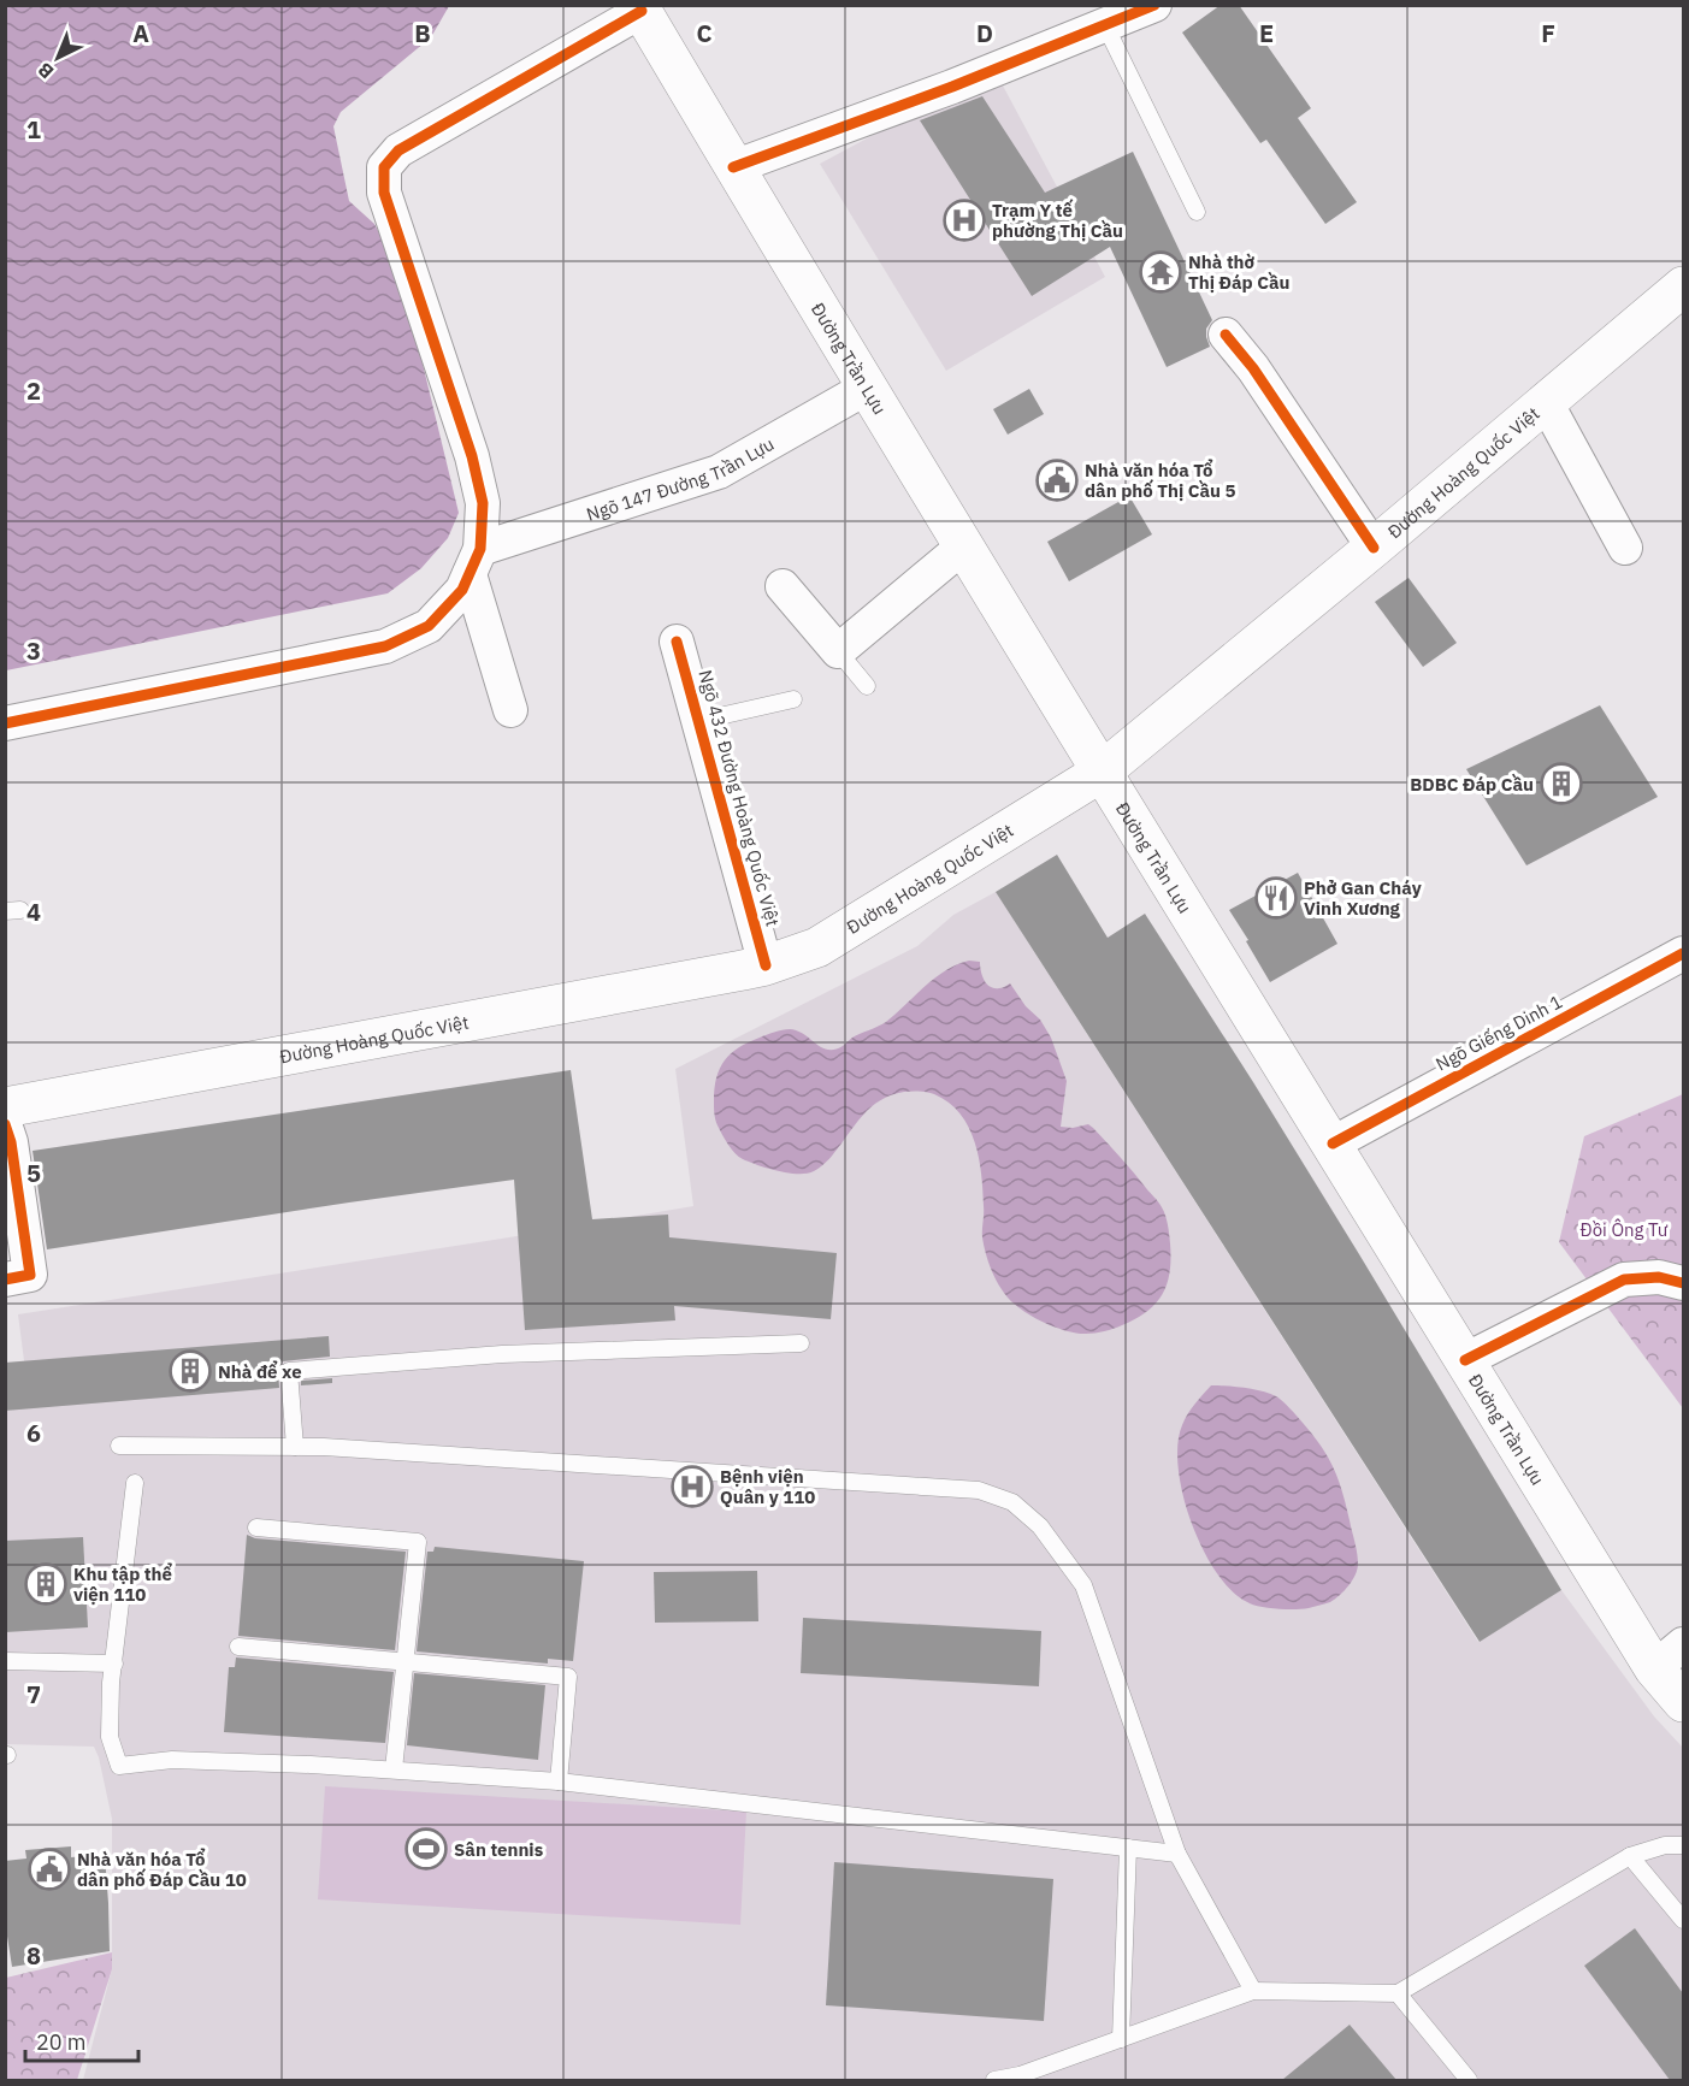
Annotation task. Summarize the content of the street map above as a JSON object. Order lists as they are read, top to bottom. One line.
{"streets":{"main road":["Đường Trần Lựu","Đường Hoàng Quốc Việt"],"street":["Ngõ 147 Đường Trần Lựu","Ngõ 432 Đường Hoàng Quốc Việt","Ngõ Giếng Dinh 1"]},"crossings":[["Đường Trần Lựu","Đường Hoàng Quốc Việt"],["Đường Trần Lựu","Ngõ 147 Đường Trần Lựu"],["Đường Trần Lựu","Ngõ Giếng Dinh 1"],["Đường Hoàng Quốc Việt","Ngõ 432 Đường Hoàng Quốc Việt"]],"parks":["Đồi Ông Tư"],"places":{"hospital":["Trạm Y tế phường Thị Cầu","Bệnh viện Quân y 110"],"temple":["Nhà thờ Thị Đáp Cầu"],"public building":["Nhà văn hóa Tổ dân phố Thị Cầu 5","Nhà văn hóa Tổ dân phố Đáp Cầu 10"],"building":["BDBC Đáp Cầu","Nhà để xe","Khu tập thể viện 110"],"restaurant":["Phở Gan Cháy Vinh Xương"],"sports":["Sân tennis"]},"scale_bar":"20 m","north":"bottom left","grid":{"columns":["A","B","C","D","E","F"],"rows":["1","2","3","4","5","6","7","8"]}}
